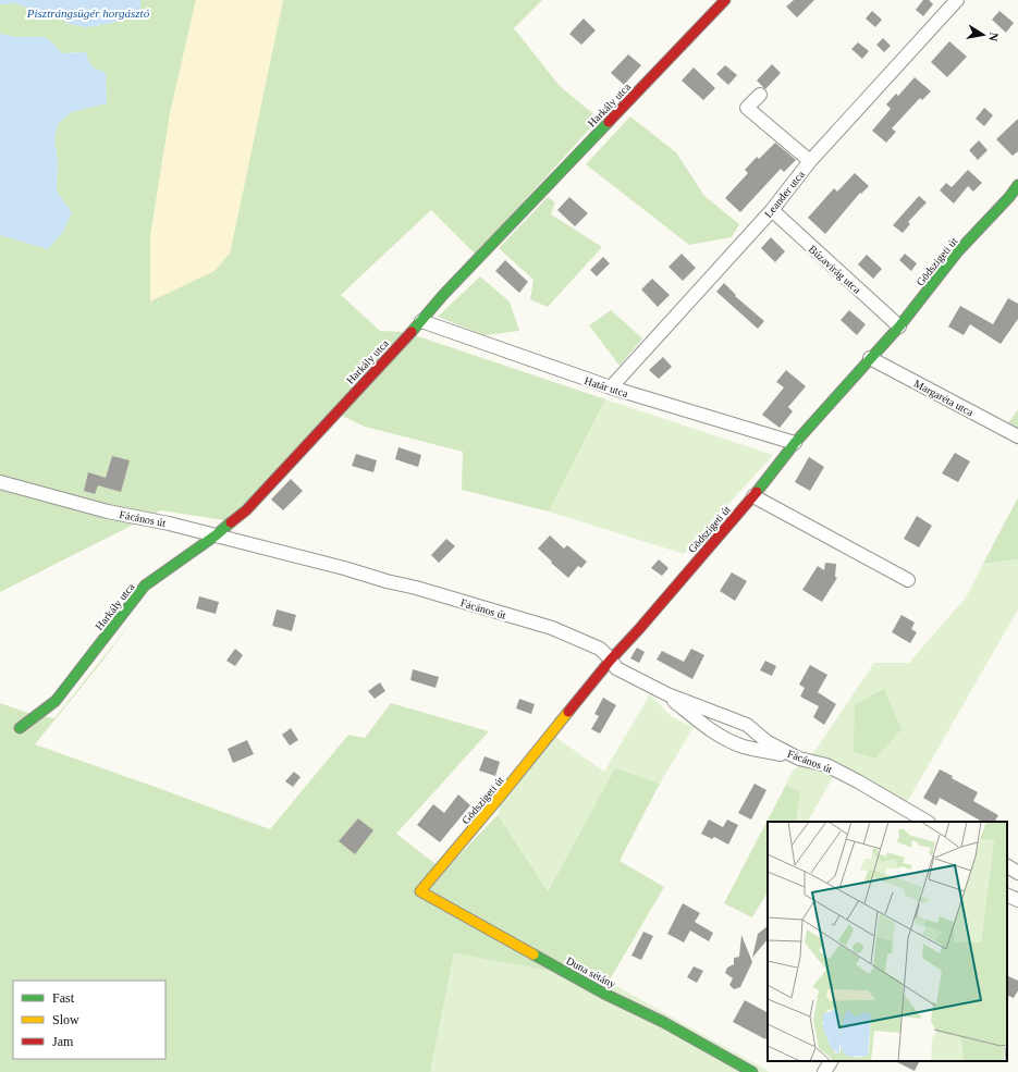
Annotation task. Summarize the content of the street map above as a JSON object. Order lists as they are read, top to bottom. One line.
{"streets":{"street":["Harkály utca","Leander utca","Gödszigeti út","Búzavirág utca","Határ utca","Margaréta utca","Fácános út","Duna sétány"]},"crossings":[["Harkály utca","Határ utca"],["Harkály utca","Fácános út"],["Leander utca","Búzavirág utca"],["Leander utca","Határ utca"],["Gödszigeti út","Búzavirág utca"],["Gödszigeti út","Határ utca"],["Gödszigeti út","Margaréta utca"],["Gödszigeti út","Fácános út"],["Gödszigeti út","Duna sétány"]],"water":["Pisztrángsügér horgásztó"],"legend":["Fast","Slow","Jam"],"north":"right"}
